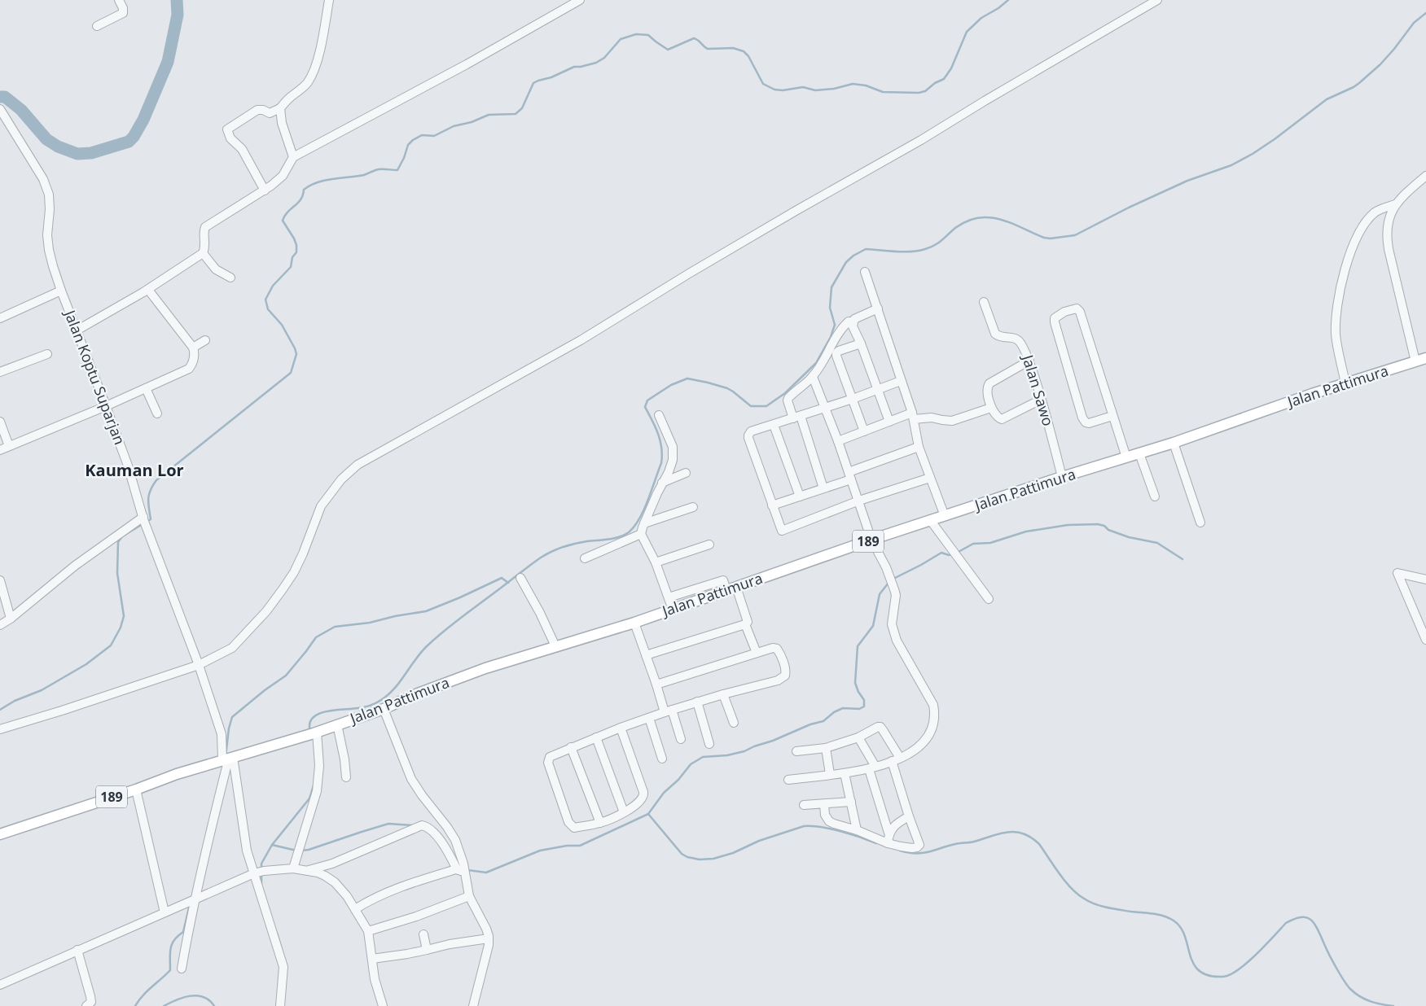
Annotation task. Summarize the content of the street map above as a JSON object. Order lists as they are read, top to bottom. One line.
{"streets":{"main road":["Jalan Pattimura","189"],"street":["Jalan Koptu Suparjan","Jalan Sawo"]},"crossings":[["Jalan Koptu Suparjan","Jalan Pattimura"],["Jalan Pattimura","Jalan Sawo"]],"districts":["Kauman Lor"]}
